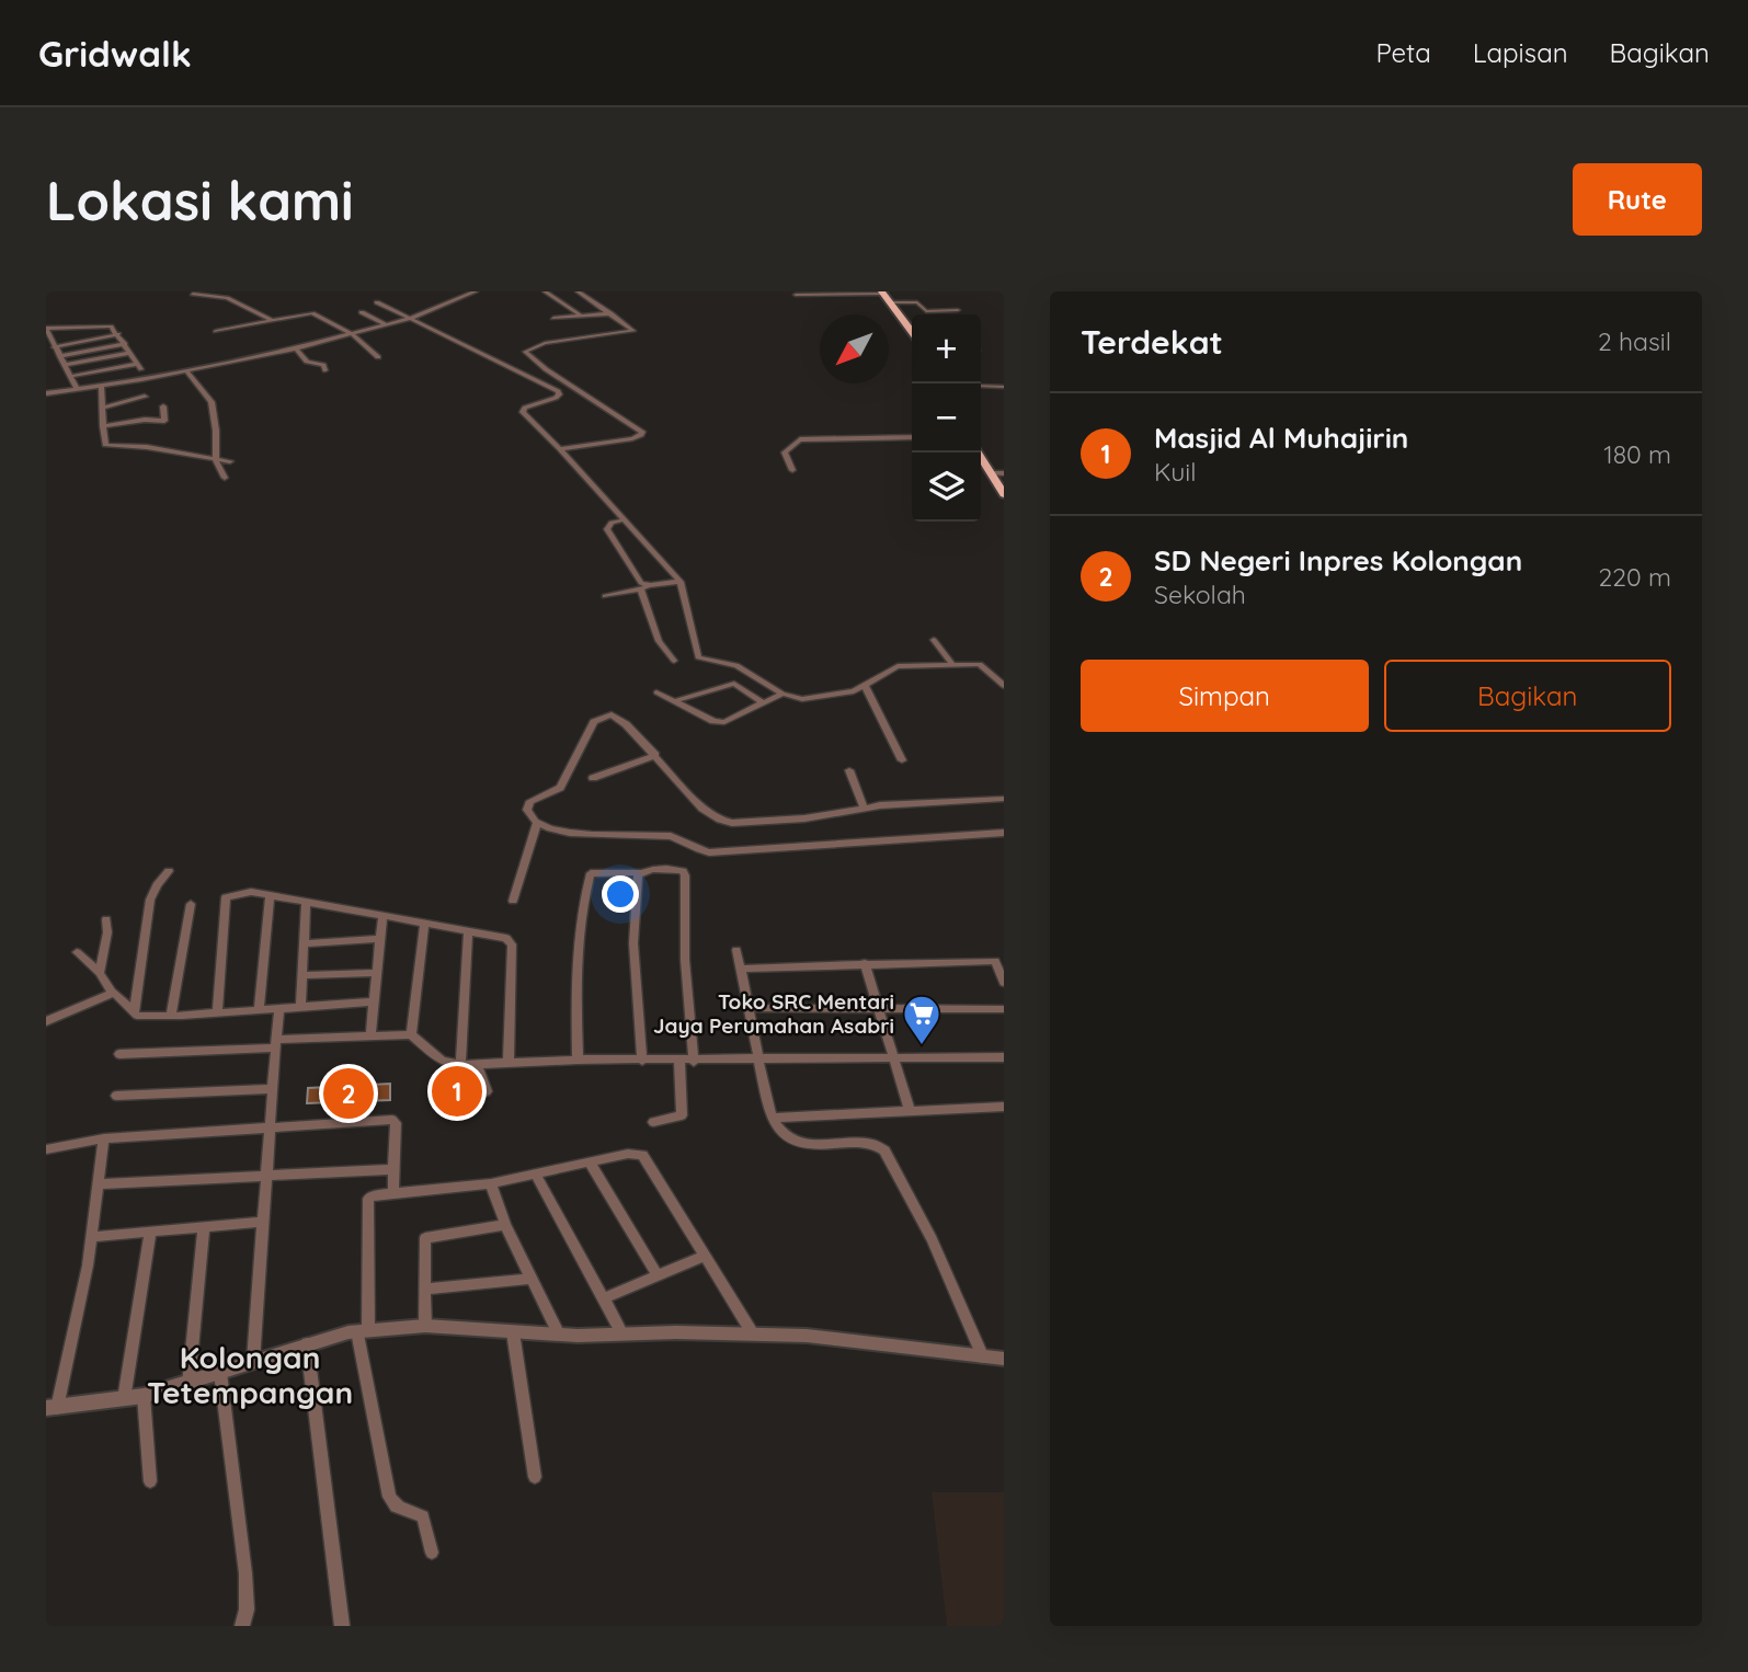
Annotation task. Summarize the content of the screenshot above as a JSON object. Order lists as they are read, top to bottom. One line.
{"districts":["Kolongan Tetempangan"],"places":{"supermarket":["Toko SRC Mentari Jaya Perumahan Asabri"]},"north":"bottom left","page":{"header":"Gridwalk","nav":["Peta","Lapisan","Bagikan"],"buttons":["Rute",["Simpan","Bagikan"]],"title":"Lokasi kami","heading":["Terdekat","2 hasil"],"map_buttons":["+","−"],"list":[{"mark":"1","name":"Masjid Al Muhajirin","note":"Kuil","value":"180 m"},{"mark":"2","name":"SD Negeri Inpres Kolongan","note":"Sekolah","value":"220 m"}],"pins":["1","2"]}}
